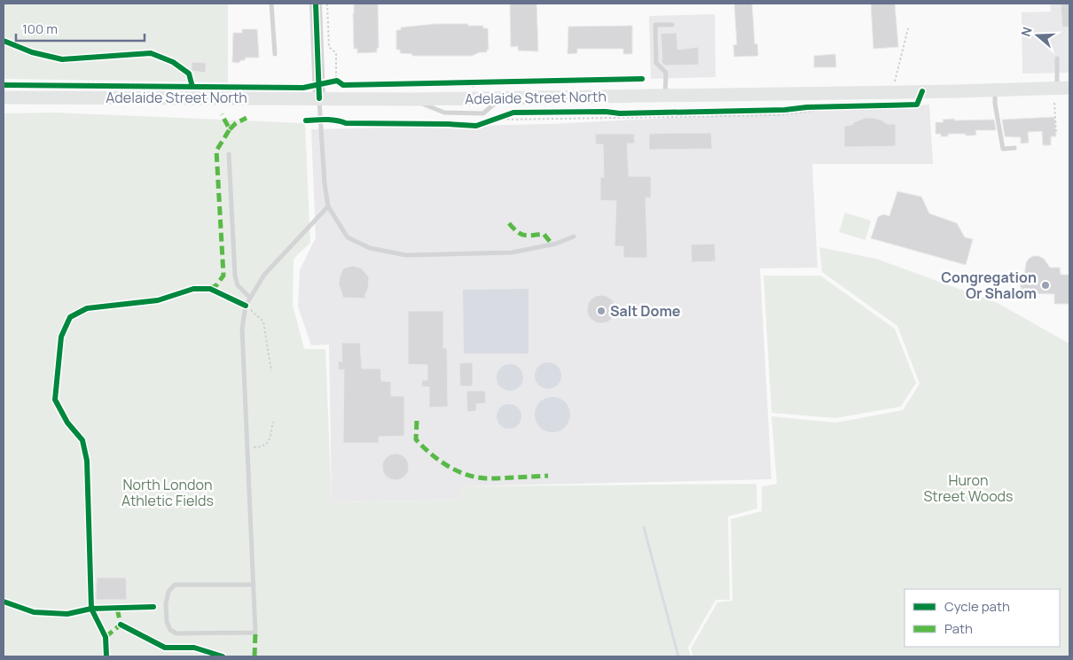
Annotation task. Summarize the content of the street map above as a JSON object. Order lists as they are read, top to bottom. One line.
{"streets":{"main road":["Adelaide Street North"]},"parks":["Huron Street Woods","North London Athletic Fields"],"places":["Congregation Or Shalom","Salt Dome"],"legend":["Cycle path","Path"],"scale_bar":"100 m","north":"left"}
